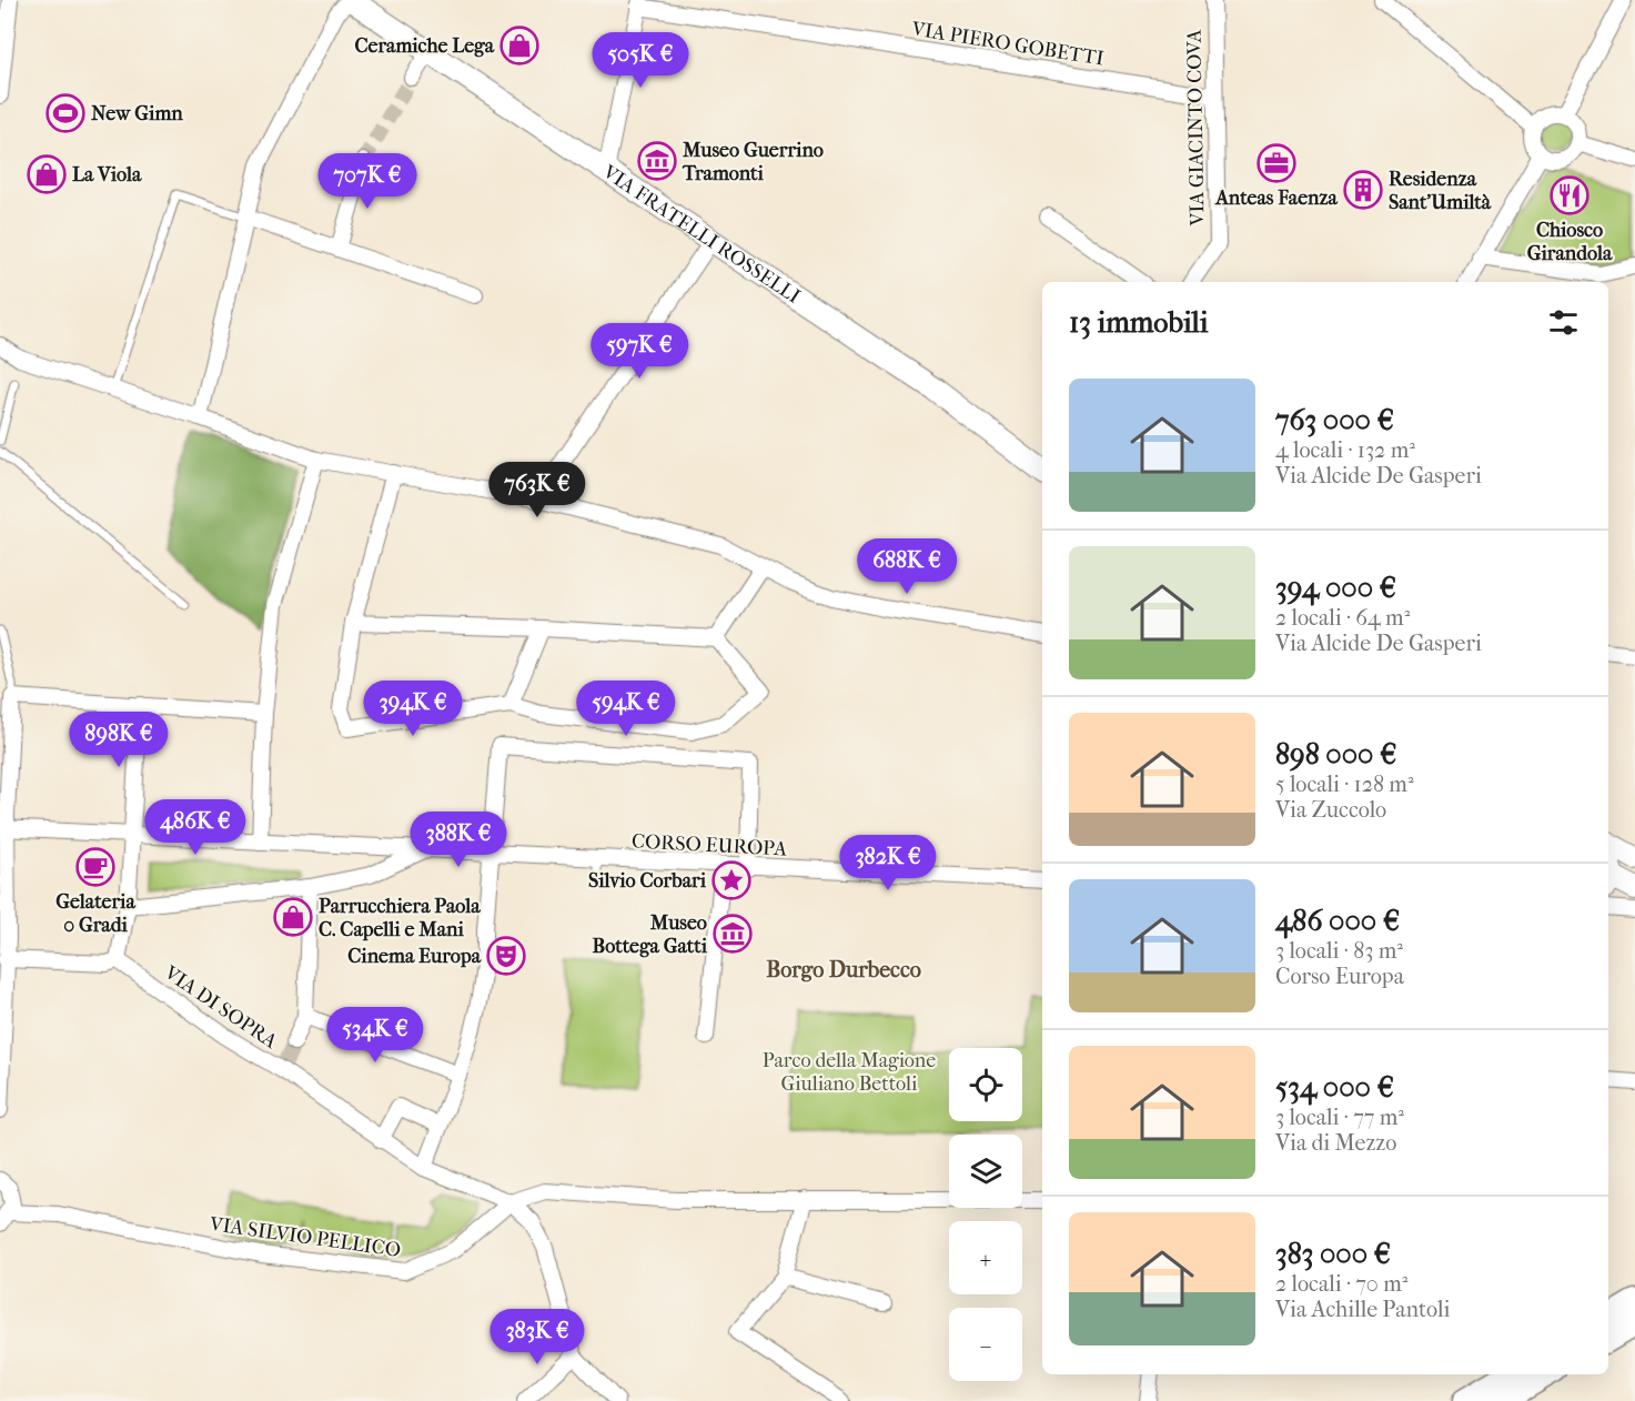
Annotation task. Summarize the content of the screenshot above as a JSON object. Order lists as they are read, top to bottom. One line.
{"streets":{"main road":["VIA FRATELLI ROSSELLI"],"street":["VIA PIERO GOBETTI","VIA GIACINTO COVA","CORSO EUROPA","VIA DI SOPRA","VIA SILVIO PELLICO"]},"crossings":[["VIA PIERO GOBETTI","VIA GIACINTO COVA"],["VIA DI SOPRA","VIA SILVIO PELLICO"]],"districts":["Borgo Durbecco"],"parks":["Parco della Magione Giuliano Bettoli"],"places":{"shop":["Ceramiche Lega","La Viola","Parrucchiera Paola C. Capelli e Mani"],"sports":["New Gimn"],"museum":["Museo Guerrino Tramonti","Museo Bottega Gatti"],"office":["Anteas Faenza"],"building":["Residenza Sant'Umiltà"],"restaurant":["Chiosco Girandola"],"cafe":["Gelateria 0 Gradi"],"place":["Silvio Corbari"],"theatre":["Cinema Europa"]},"page":{"price":["505K €","707K €","597K €","763K €","688K €","394K €","594K €","898K €","486K €","388K €","382K €","534K €","383K €"],"heading":"13 immobili","list":[{"name":"763 000 €","note":"4 locali · 132 m² · Via Alcide De Gasperi"},{"name":"394 000 €","note":"2 locali · 64 m² · Via Alcide De Gasperi"},{"name":"898 000 €","note":"5 locali · 128 m² · Via Zuccolo"},{"name":"486 000 €","note":"3 locali · 83 m² · Corso Europa"},{"name":"534 000 €","note":"3 locali · 77 m² · Via di Mezzo"},{"name":"383 000 €","note":"2 locali · 70 m² · Via Achille Pantoli"}],"map_buttons":["+","−"]}}
